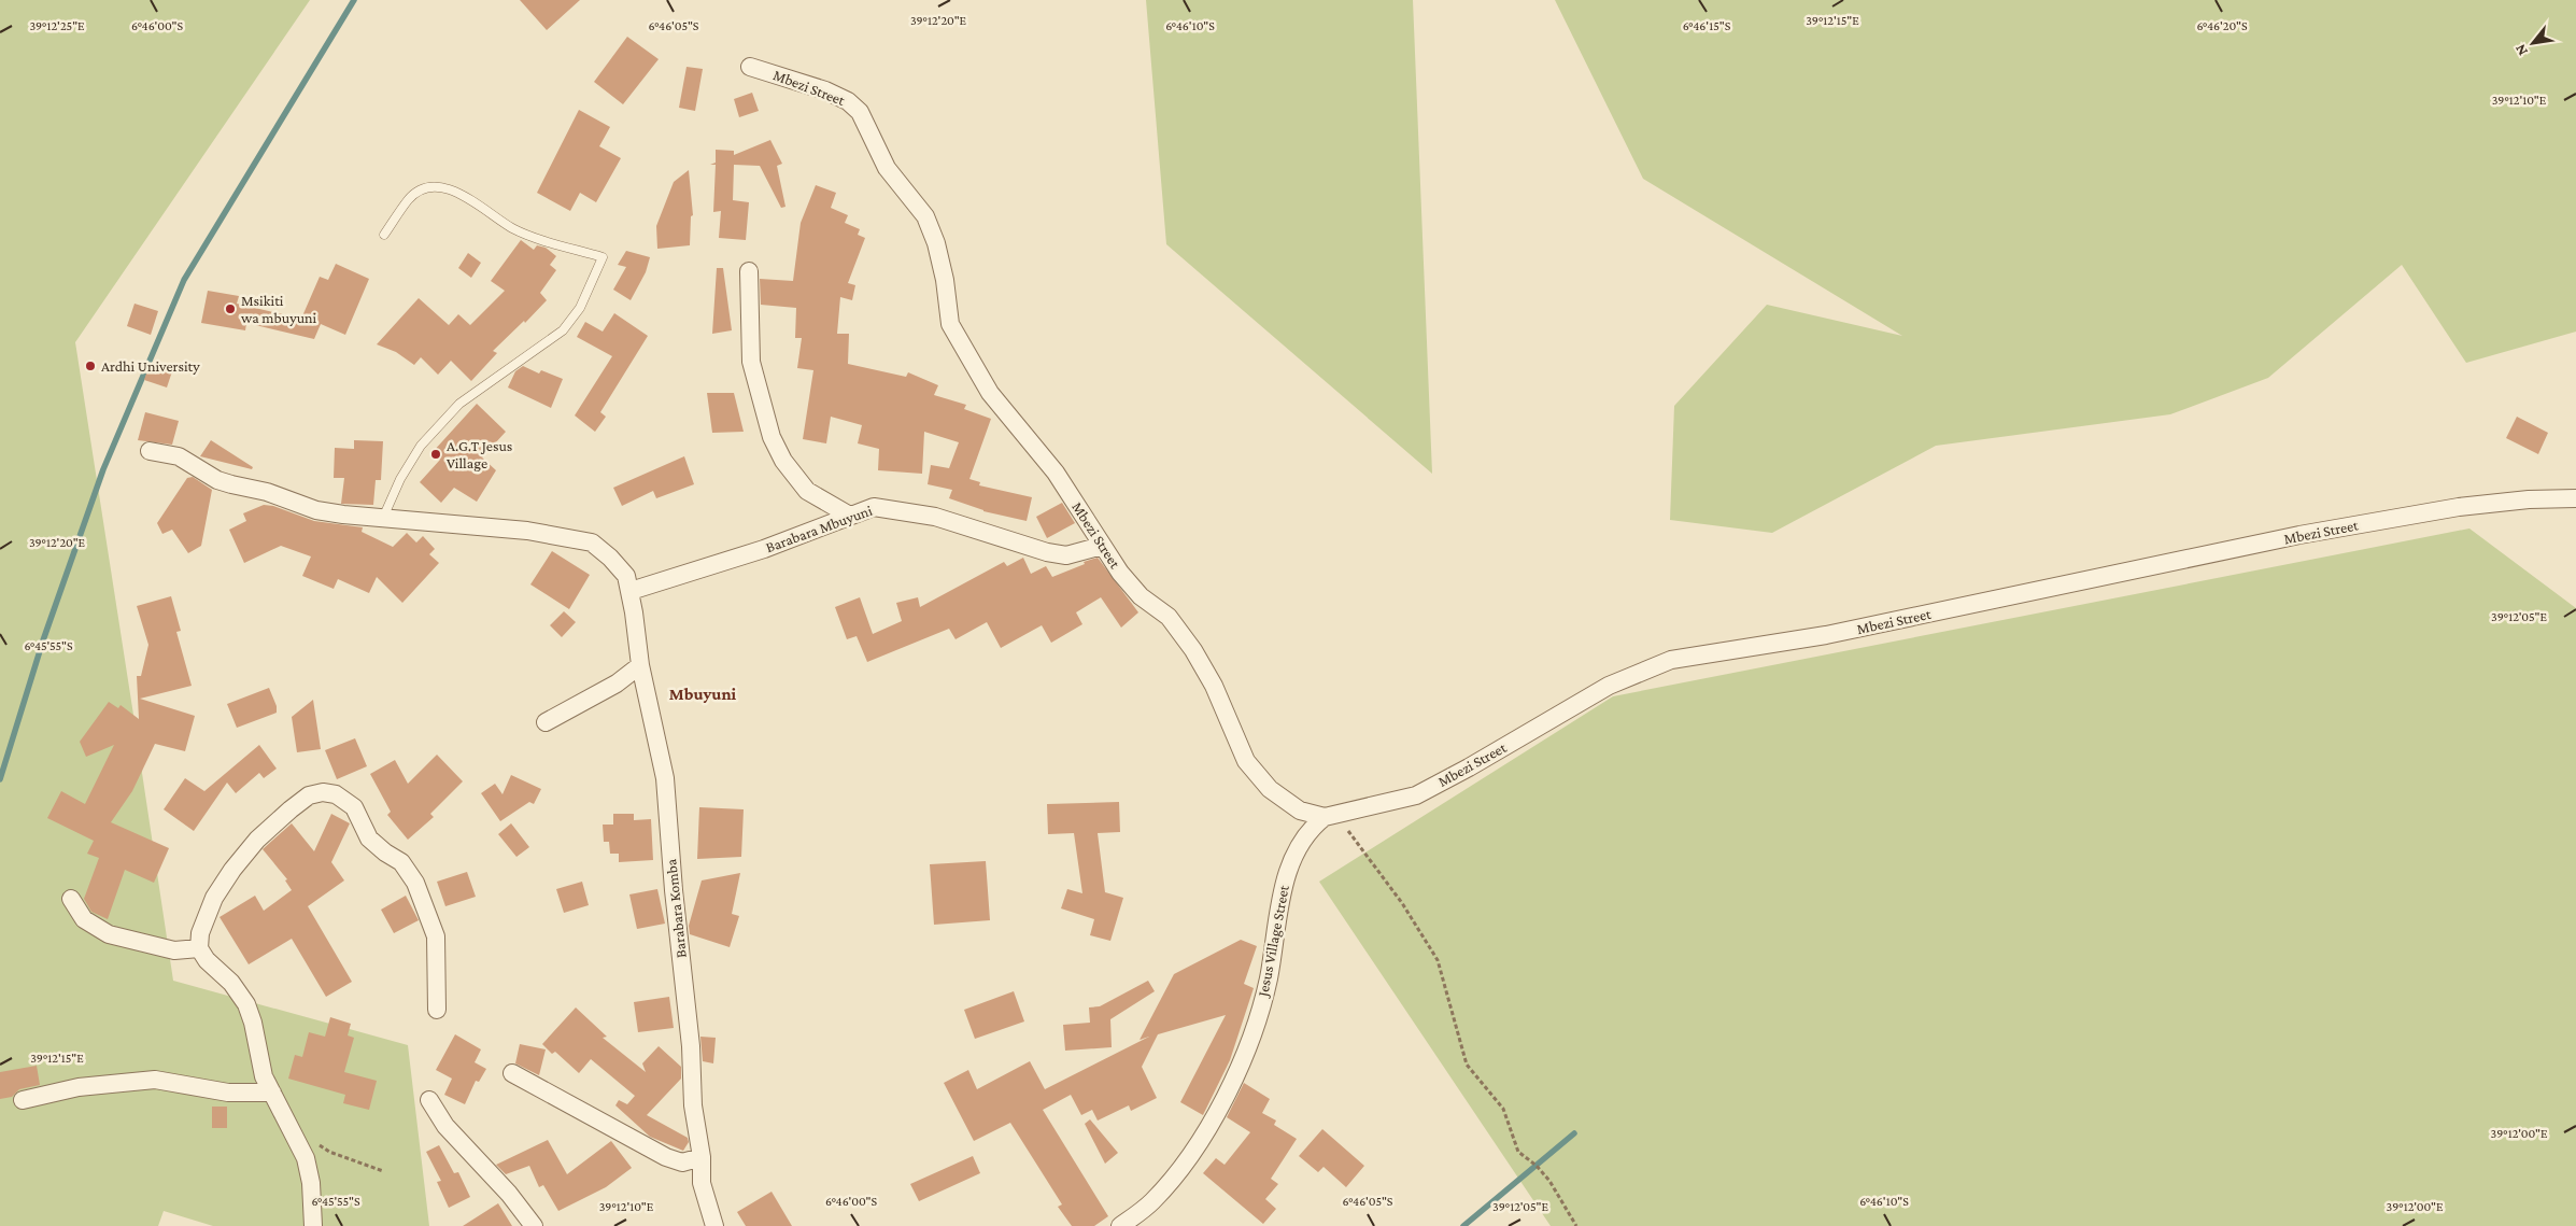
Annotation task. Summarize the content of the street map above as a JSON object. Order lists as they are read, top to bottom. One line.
{"streets":{"street":["Mbezi Street","Barabara Mbuyuni","Barabara Komba","Jesus Village Street"]},"crossings":[["Mbezi Street","Barabara Mbuyuni"],["Mbezi Street","Jesus Village Street"],["Barabara Mbuyuni","Barabara Komba"]],"districts":["Mbuyuni"],"places":["Msikiti wa mbuyuni","Ardhi University","A.G.T Jesus Village"],"north":"bottom left","coordinates":["39°12'20\"E","39°12'15\"E","6°46'00\"S","6°46'05\"S","6°46'10\"S","6°46'15\"S","6°46'20\"S","39°12'25\"E","39°12'10\"E","39°12'05\"E","6°45'55\"S","39°12'00\"E"]}
